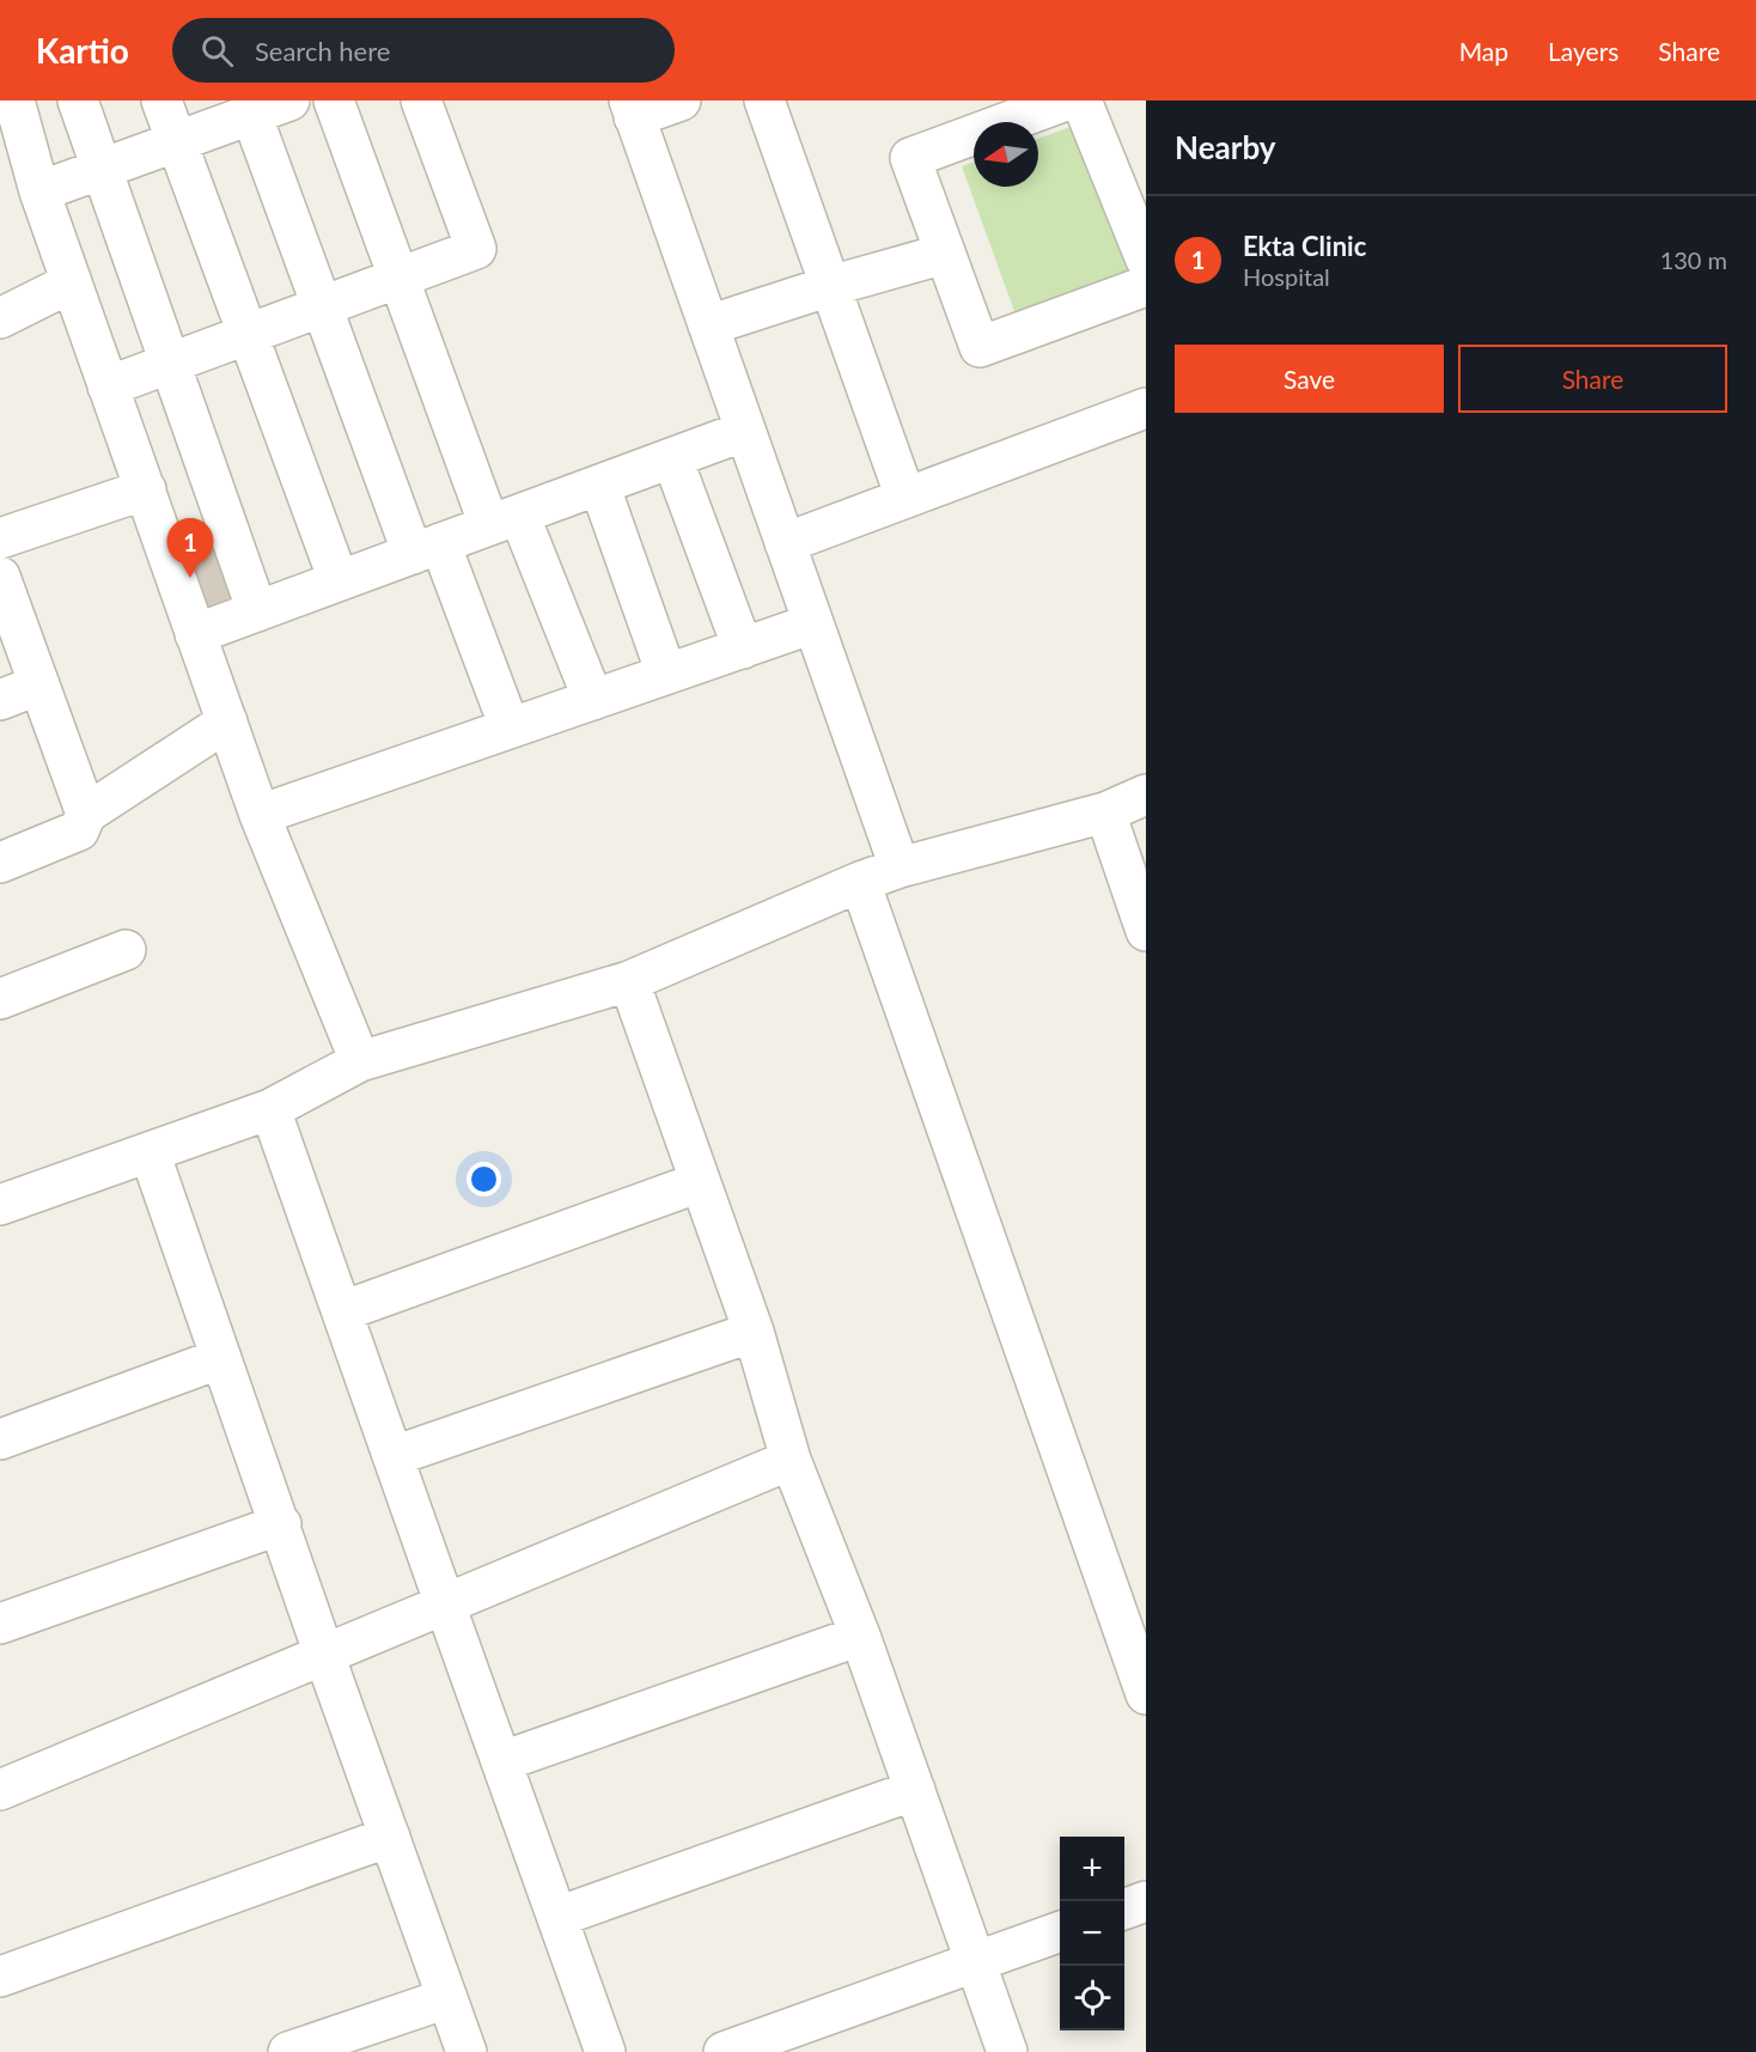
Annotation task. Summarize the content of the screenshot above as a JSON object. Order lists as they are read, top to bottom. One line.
{"north":"left","page":{"header":"Kartio","search":"Search here","nav":["Map","Layers","Share"],"heading":"Nearby","list":[{"mark":"1","name":"Ekta Clinic","note":"Hospital","value":"130 m"}],"buttons":["Save","Share"],"pins":"1","map_buttons":["+","−"]}}
